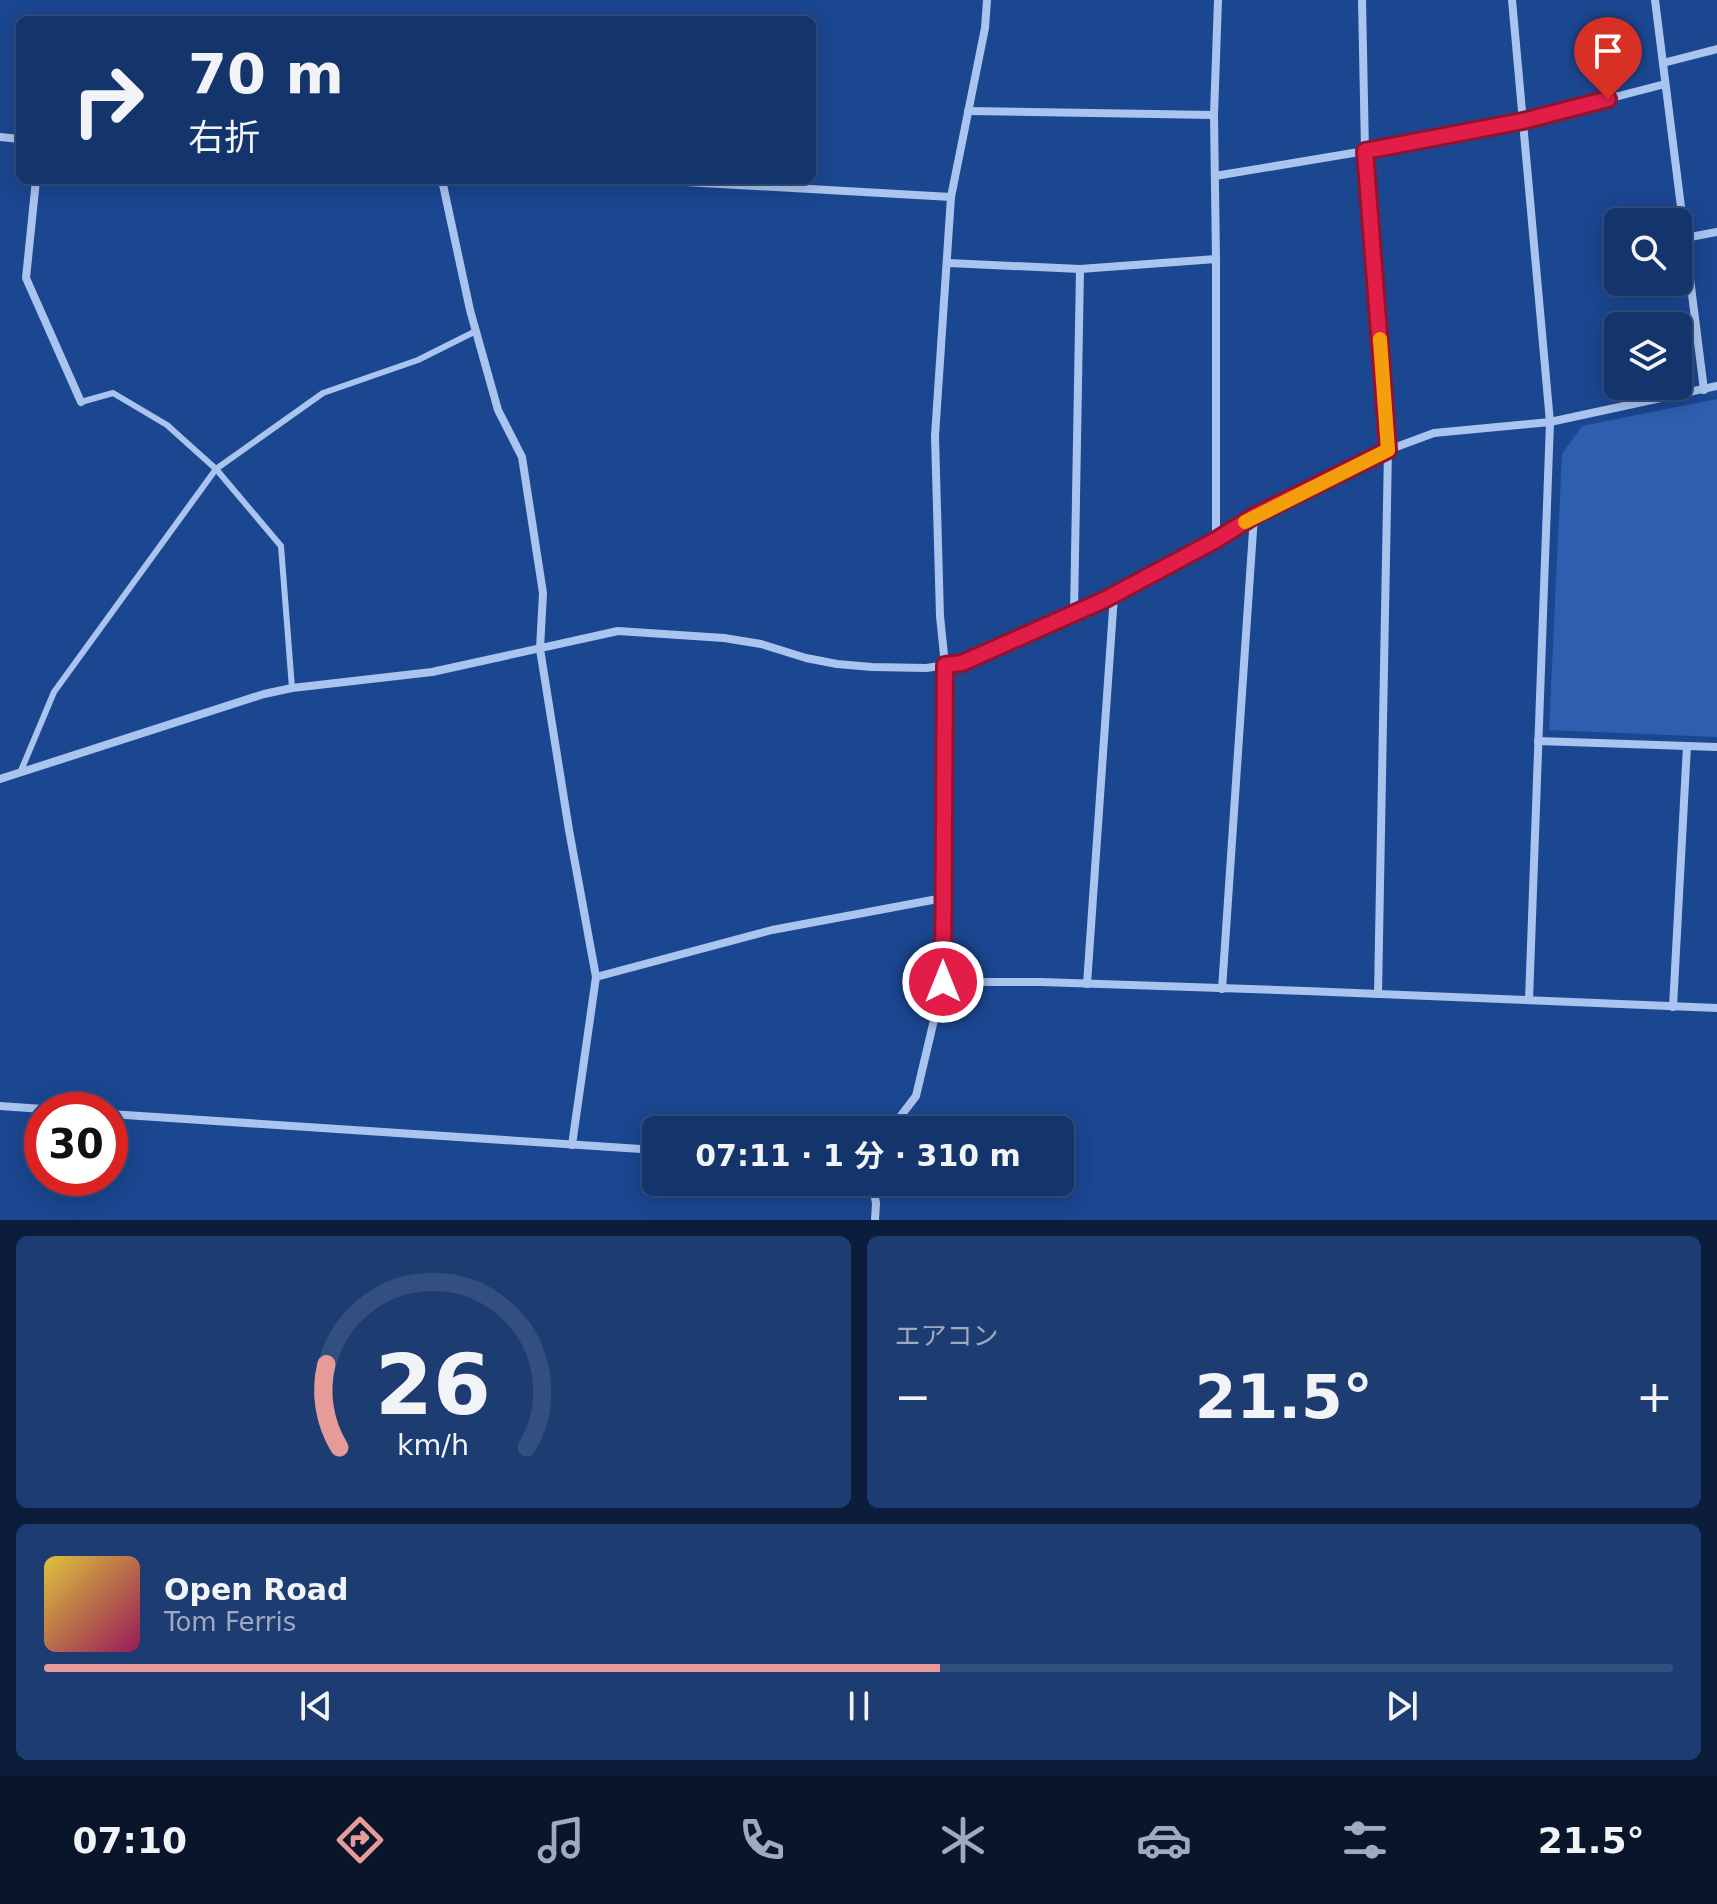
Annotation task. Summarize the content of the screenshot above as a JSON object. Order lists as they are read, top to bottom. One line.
{"page":{"turn":["70 m","右折"],"limit":"30","trip":"07:11 · 1 分 · 310 m","tile":"エアコン","heat":["−","21.5°","+"],"song":["Open Road","Tom Ferris"],"tabs":["07:10","21.5°"],"gauge":["26","km/h"]}}
